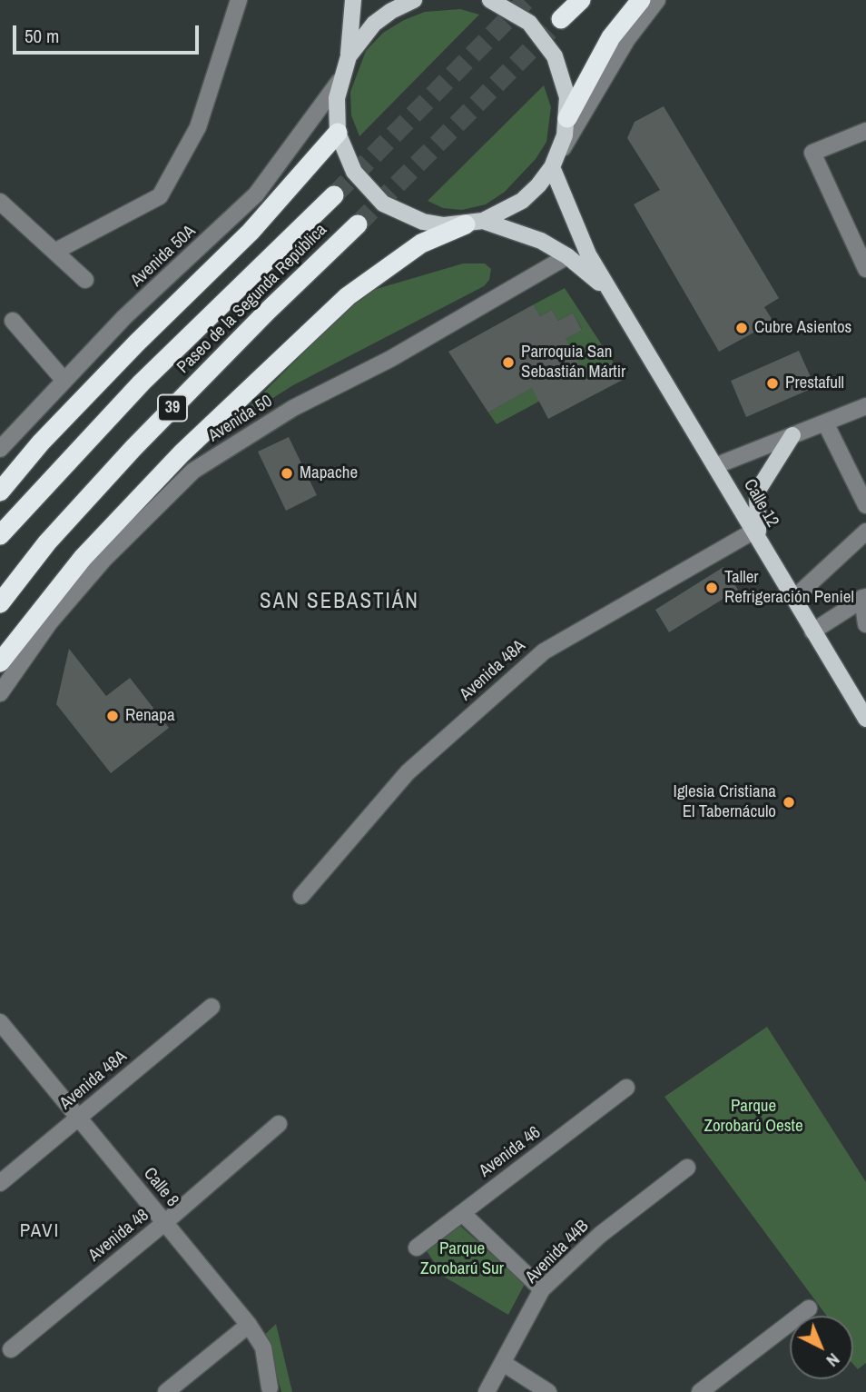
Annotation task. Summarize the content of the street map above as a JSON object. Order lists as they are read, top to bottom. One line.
{"streets":{"highway":["Paseo de la Segunda República","39"],"main road":["Calle 12"],"street":["Avenida 50A","Avenida 50","Avenida 48A","Avenida 46","Calle 8","Avenida 48","Avenida 44B"]},"crossings":[["Avenida 50","Calle 12"],["Calle 12","Avenida 48A"],["Avenida 48A","Calle 8"],["Calle 8","Avenida 48"]],"districts":["SAN SEBASTIÁN","PAVI"],"parks":["Parque Zorobarú Oeste","Parque Zorobarú Sur"],"places":["Cubre Asientos","Parroquia San Sebastián Mártir","Prestafull","Mapache","Taller Refrigeración Peniel","Renapa","Iglesia Cristiana El Tabernáculo"],"scale_bar":"50 m","north":"bottom right"}
